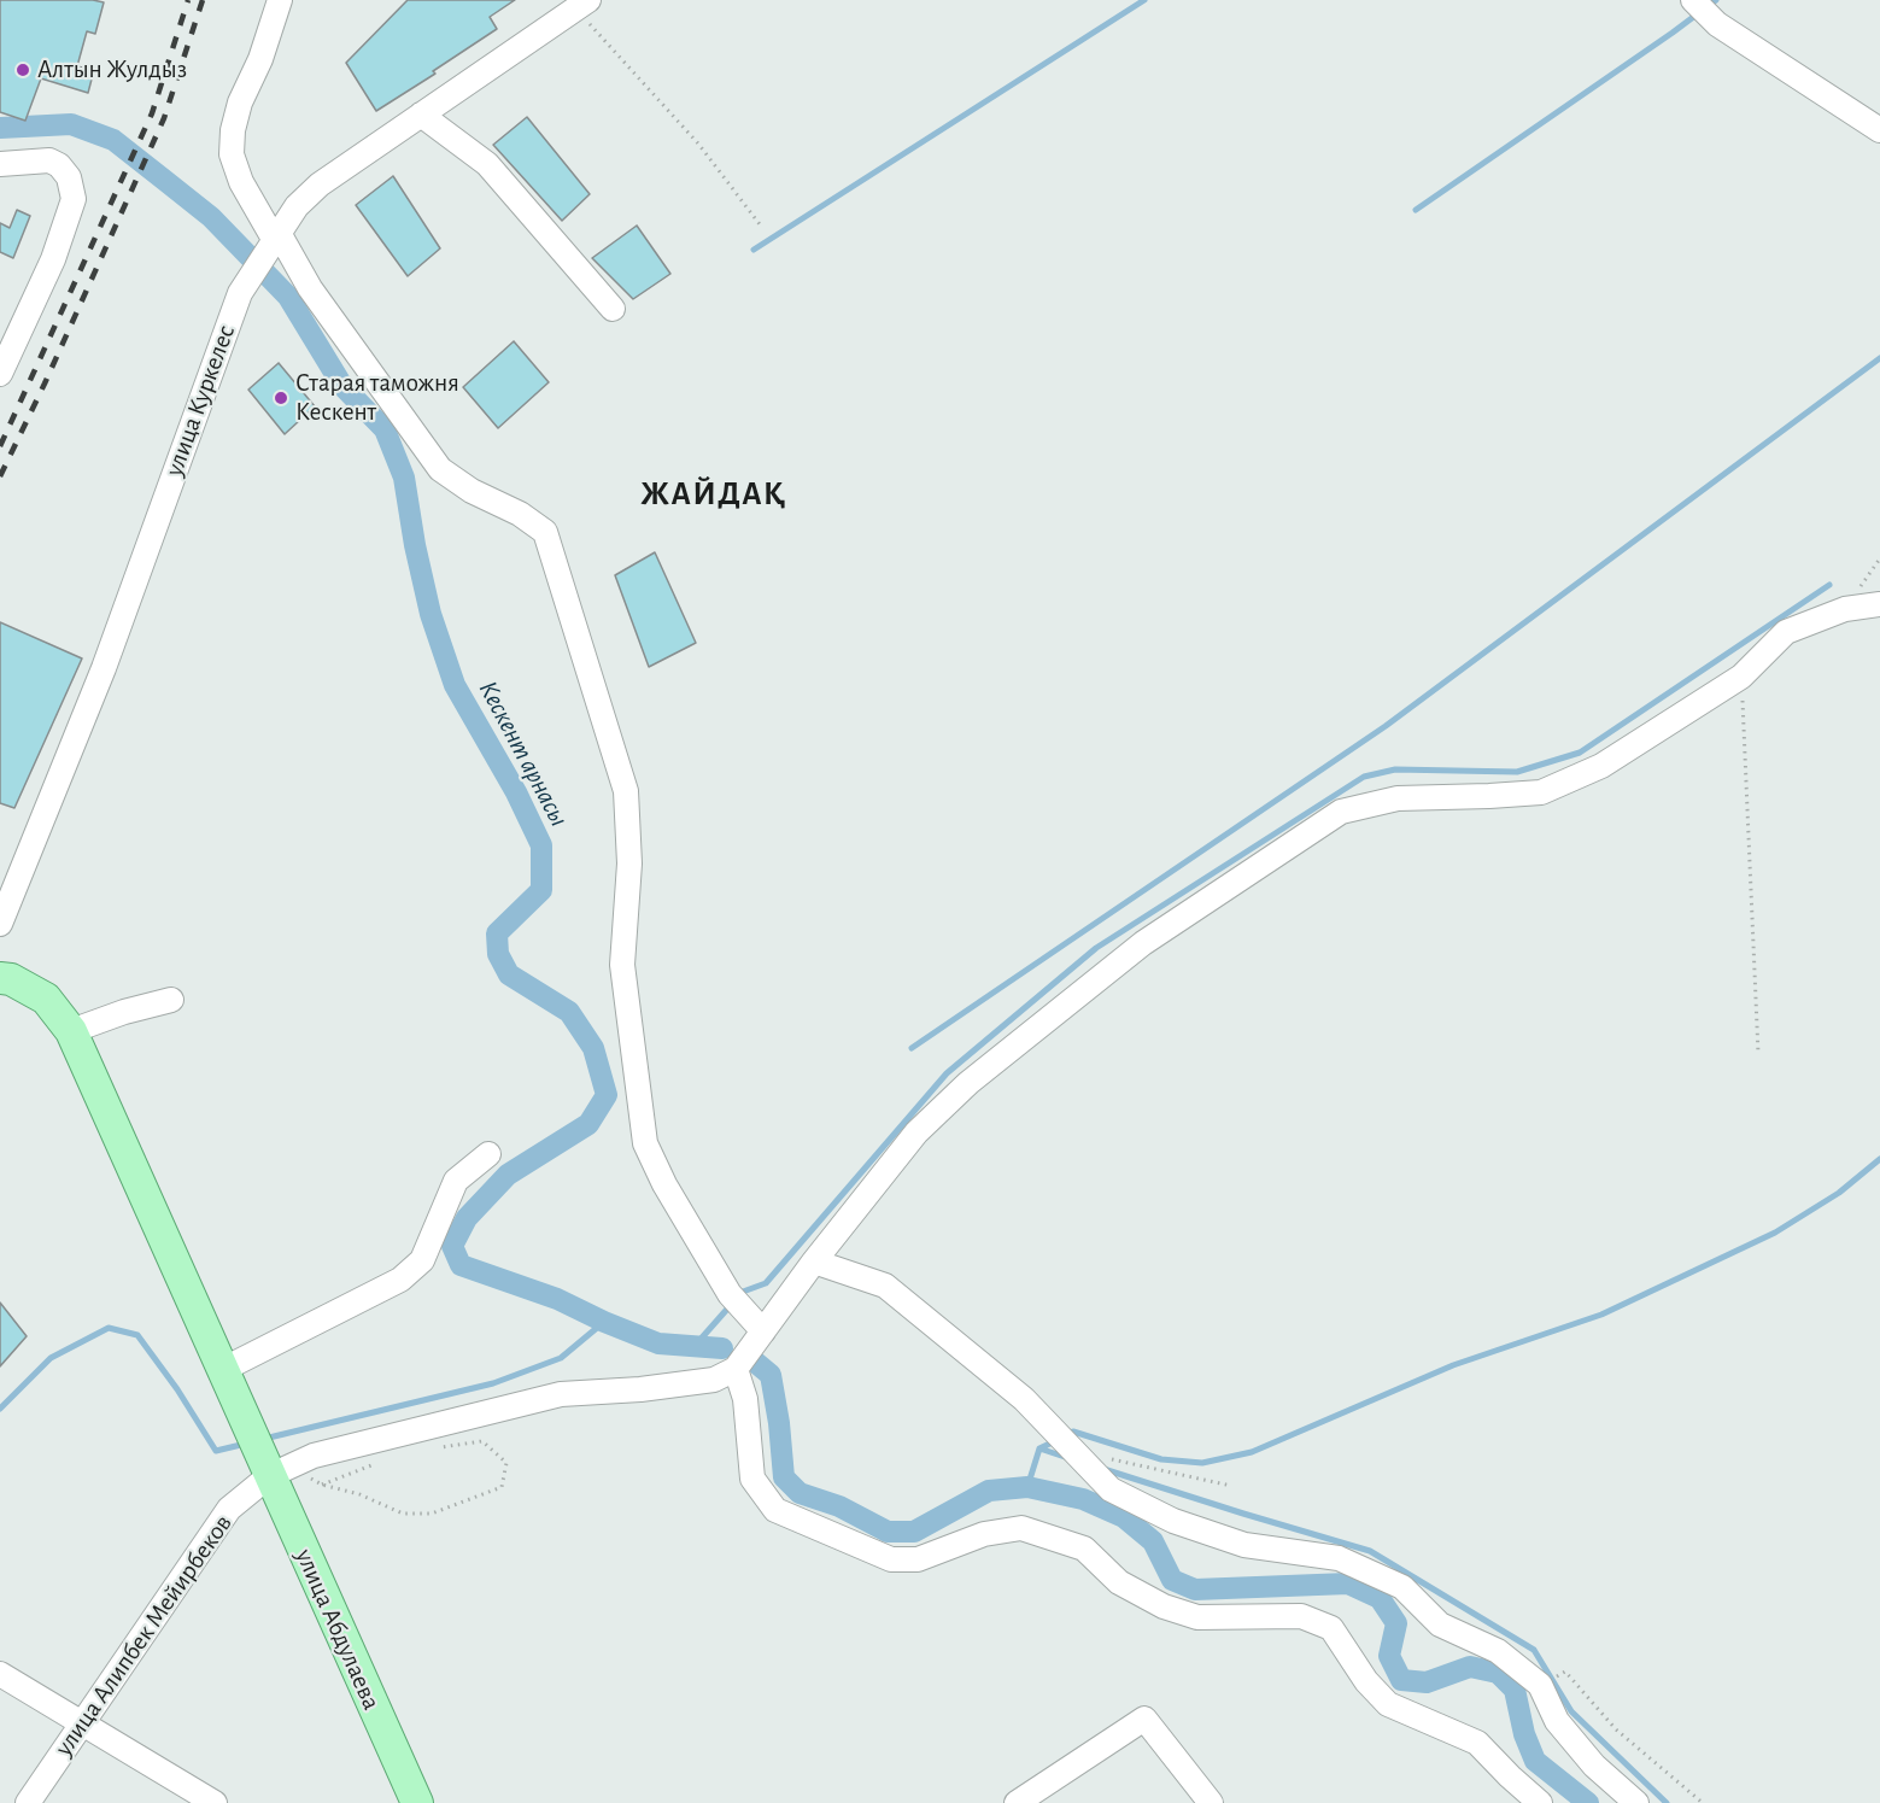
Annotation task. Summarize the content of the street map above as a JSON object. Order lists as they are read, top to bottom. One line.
{"streets":{"main road":["улица Абдулаева"],"street":["улица Куркелес","улица Алипбек Мейирбеков"]},"crossings":[["улица Абдулаева","улица Алипбек Мейирбеков"]],"districts":["ЖАЙДАҚ"],"water":["Кескент арнасы"],"places":["Алтын Жулдыз","Старая таможня Кескент"]}
